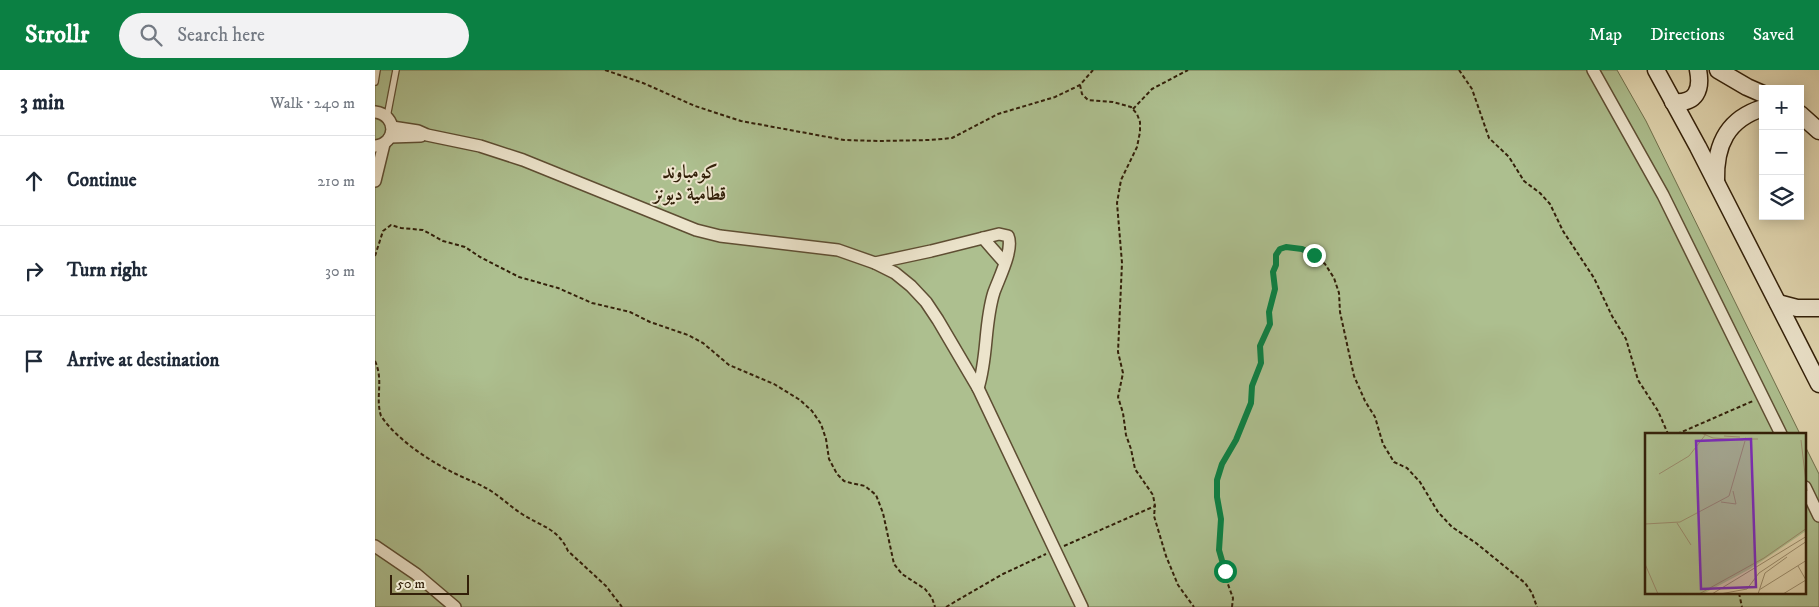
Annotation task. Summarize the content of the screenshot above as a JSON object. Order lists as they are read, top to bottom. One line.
{"districts":["كومباوند قطامية ديونز"],"scale_bar":"50 m","page":{"header":"Strollr","search":"Search here","nav":["Map","Directions","Saved"],"heading":["3 min","Walk · 240 m"],"map_buttons":["+","−"],"list":[["Continue","210 m"],["Turn right","30 m"],"Arrive at destination"],"scale":"50 m"}}
